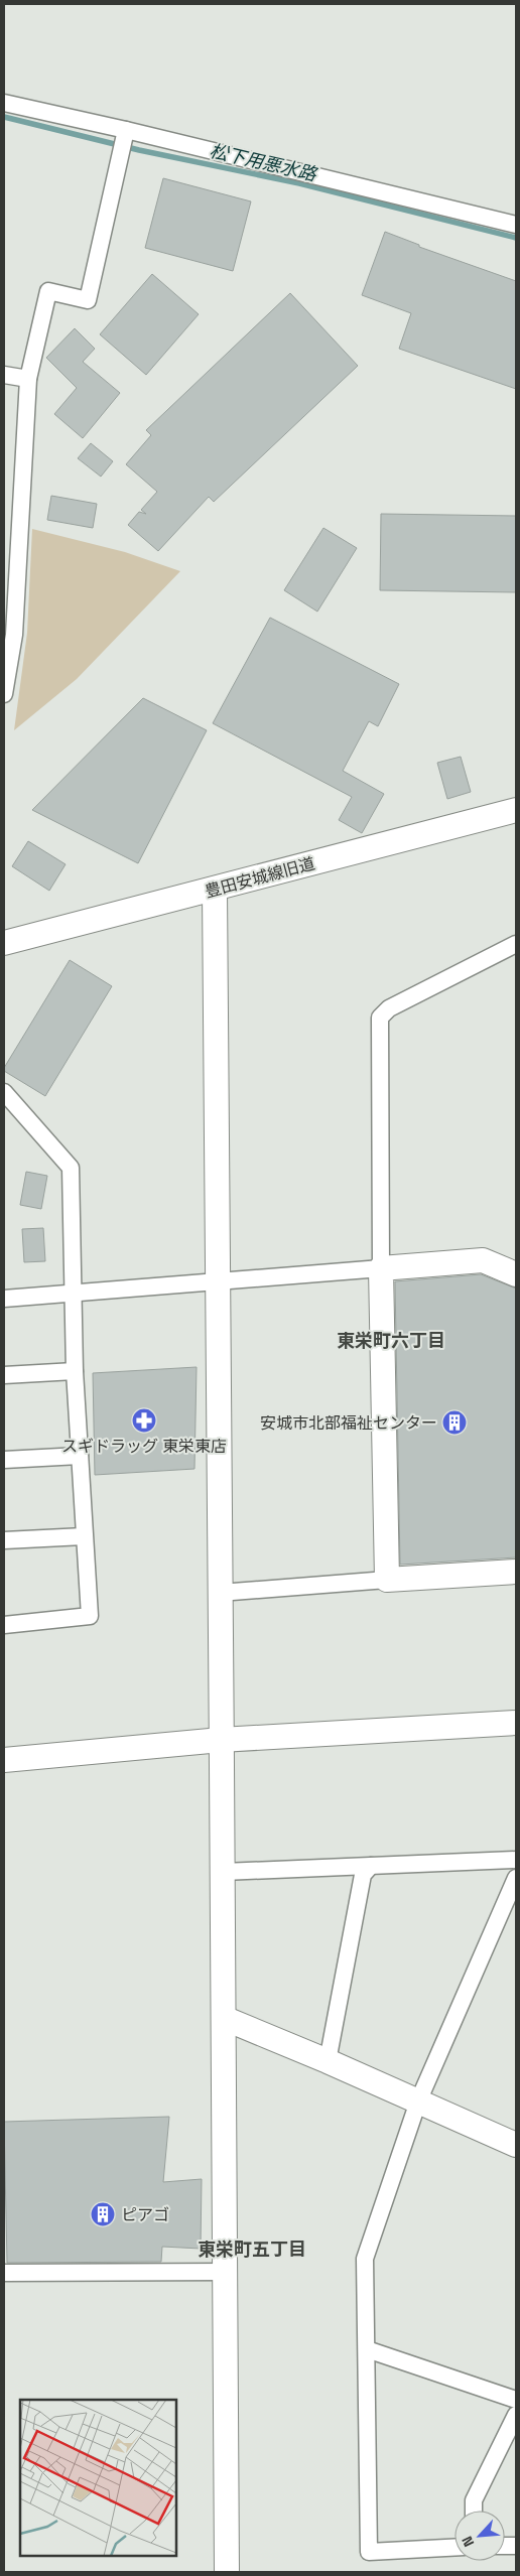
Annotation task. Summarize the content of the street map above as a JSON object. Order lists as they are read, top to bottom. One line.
{"streets":{"street":["豊田安城線旧道"]},"districts":["東栄町六丁目","東栄町五丁目"],"water":["松下用悪水路"],"places":{"pharmacy":["スギドラッグ 東栄東店"],"building":["安城市北部福祉センター","ピアゴ"]},"north":"bottom left"}
